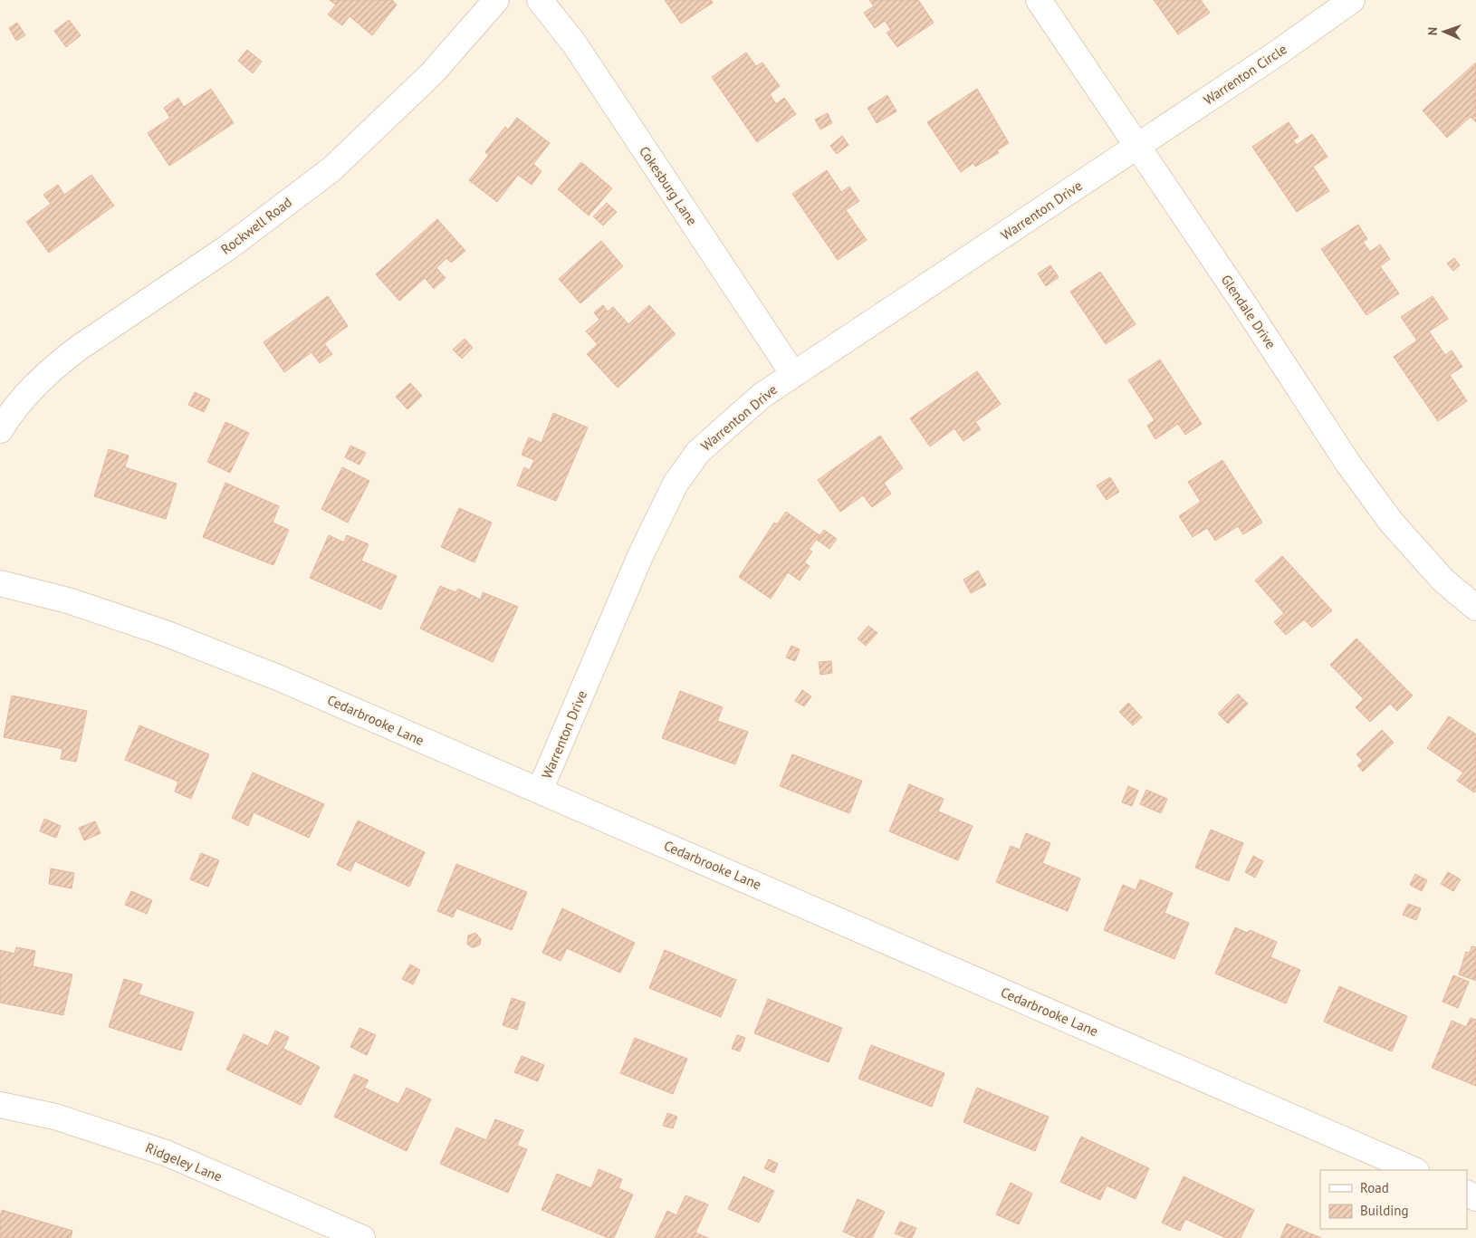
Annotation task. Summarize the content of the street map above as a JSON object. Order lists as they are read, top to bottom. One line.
{"streets":{"street":["Warrenton Circle","Cokesburg Lane","Warrenton Drive","Rockwell Road","Glendale Drive","Cedarbrooke Lane","Ridgeley Lane"]},"crossings":[["Warrenton Circle","Warrenton Drive"],["Warrenton Circle","Glendale Drive"],["Cokesburg Lane","Warrenton Drive"],["Warrenton Drive","Glendale Drive"],["Warrenton Drive","Cedarbrooke Lane"]],"legend":["Road","Building"],"north":"left"}
